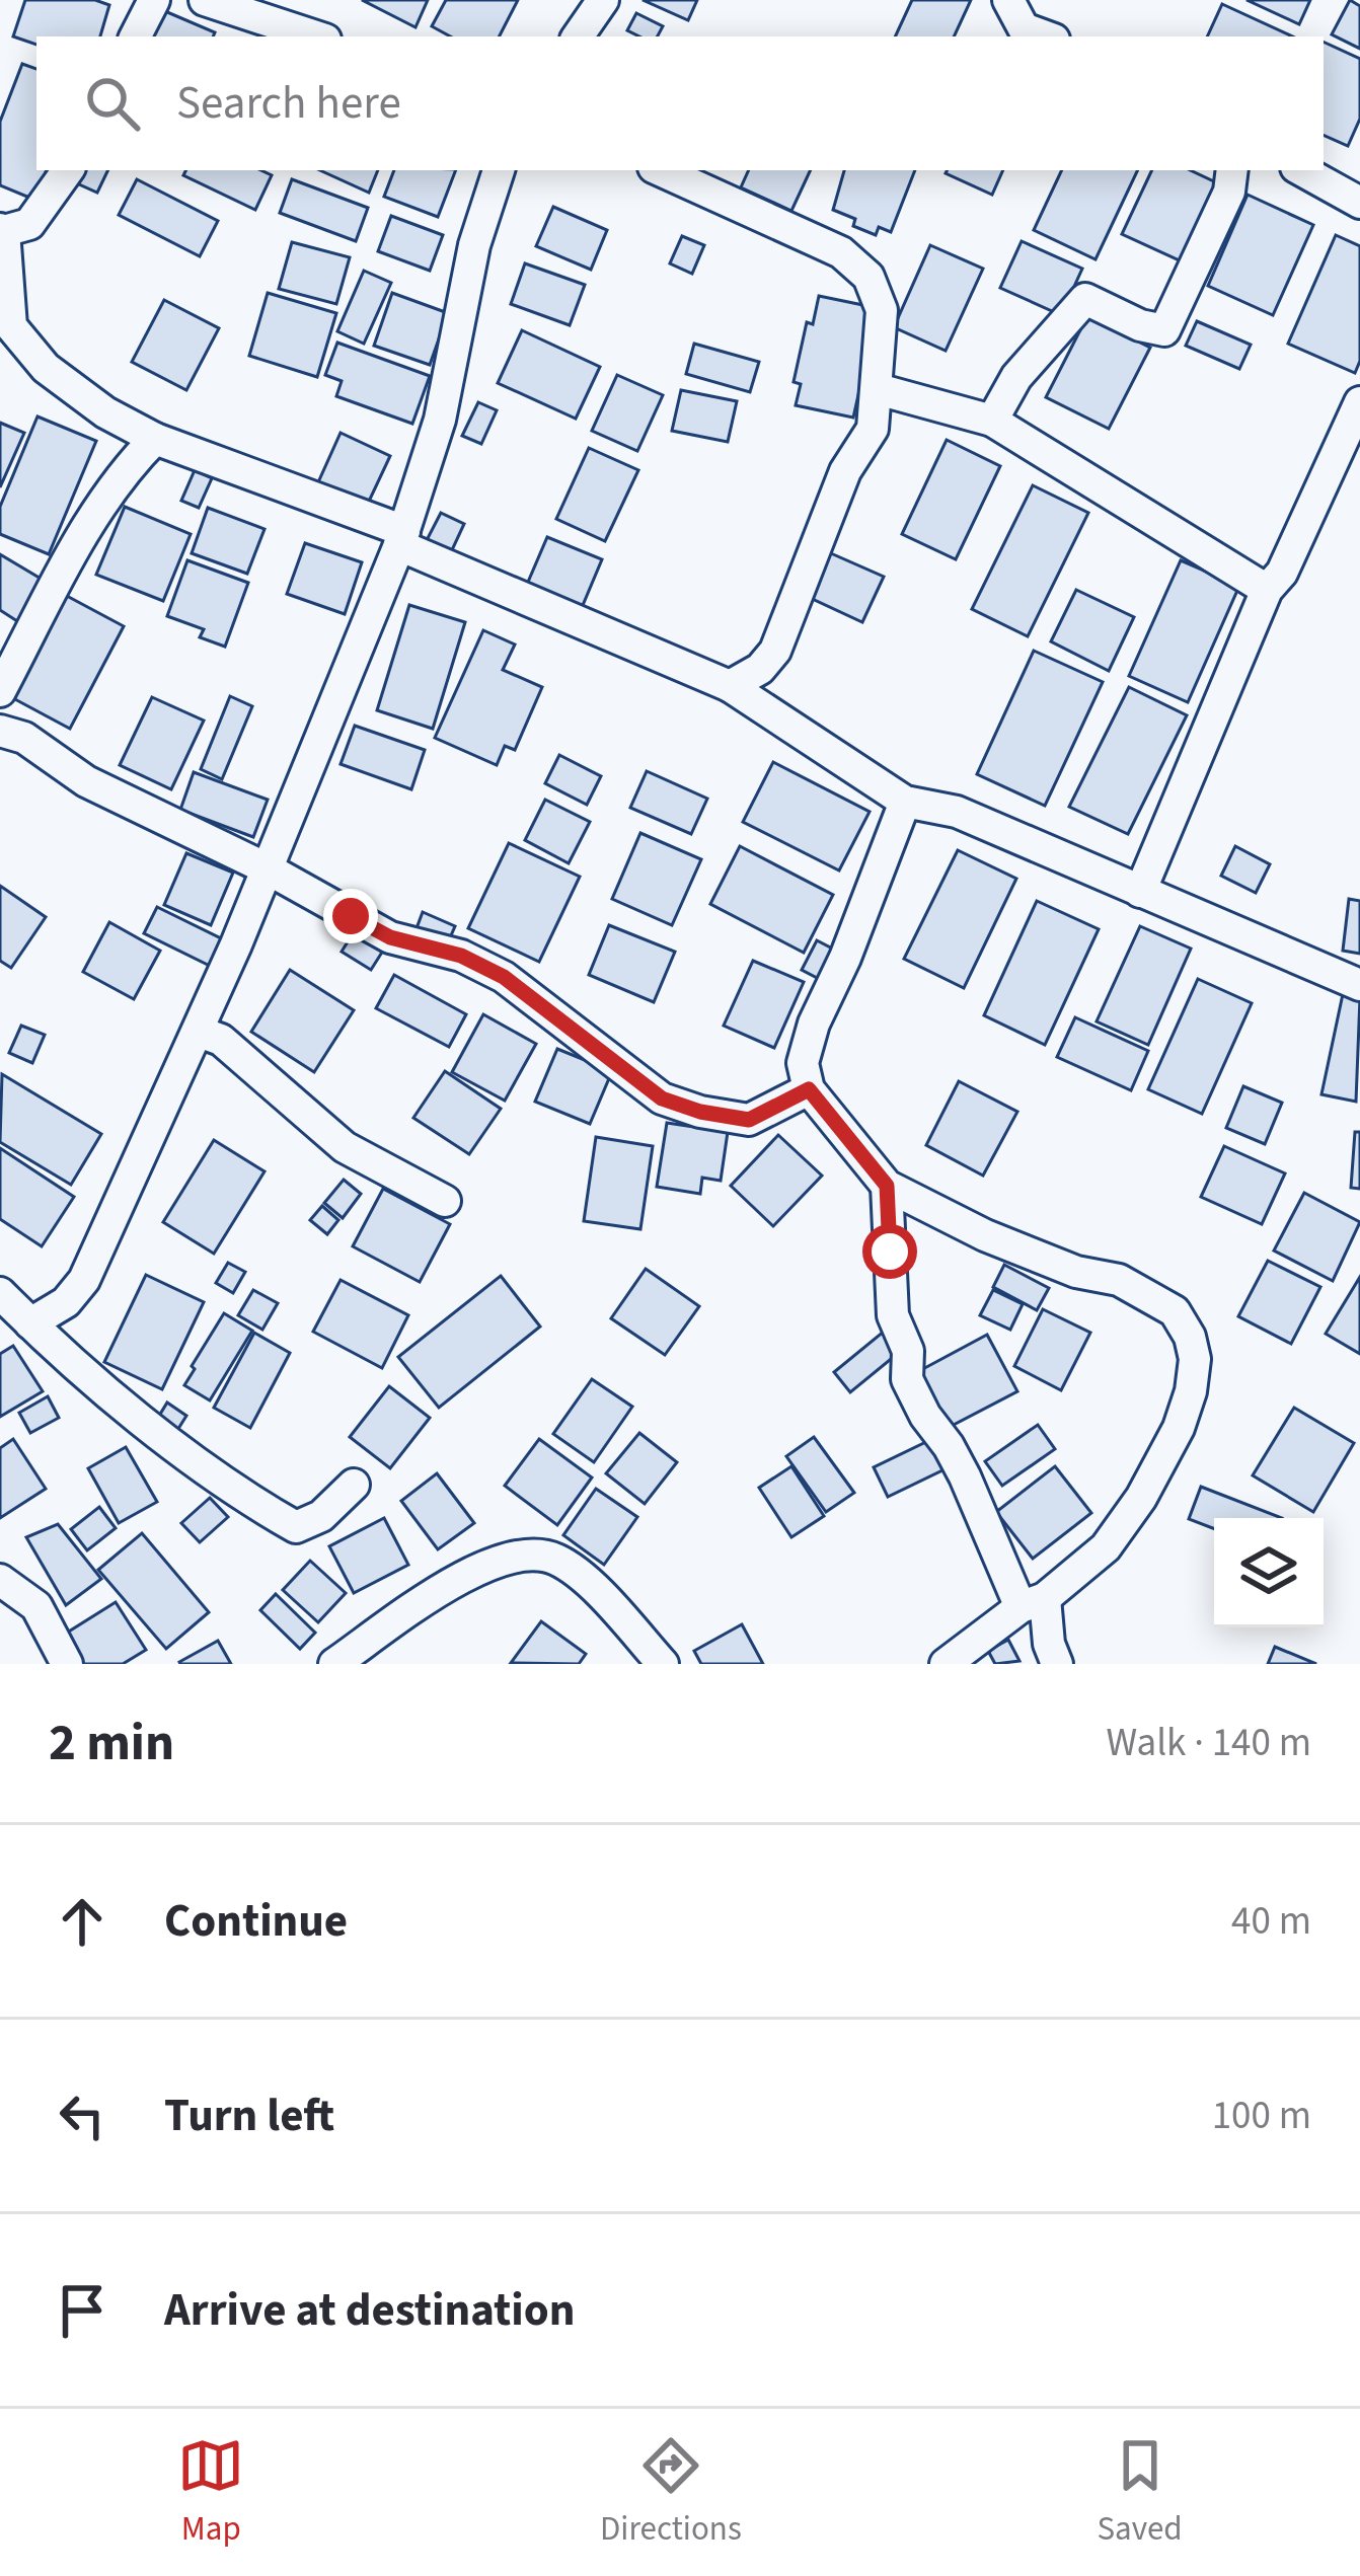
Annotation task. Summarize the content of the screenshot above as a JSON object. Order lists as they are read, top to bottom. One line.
{"page":{"search":"Search here","heading":["2 min","Walk · 140 m"],"list":[["Continue","40 m"],["Turn left","100 m"],"Arrive at destination"],"nav":["Map","Directions","Saved"]}}
